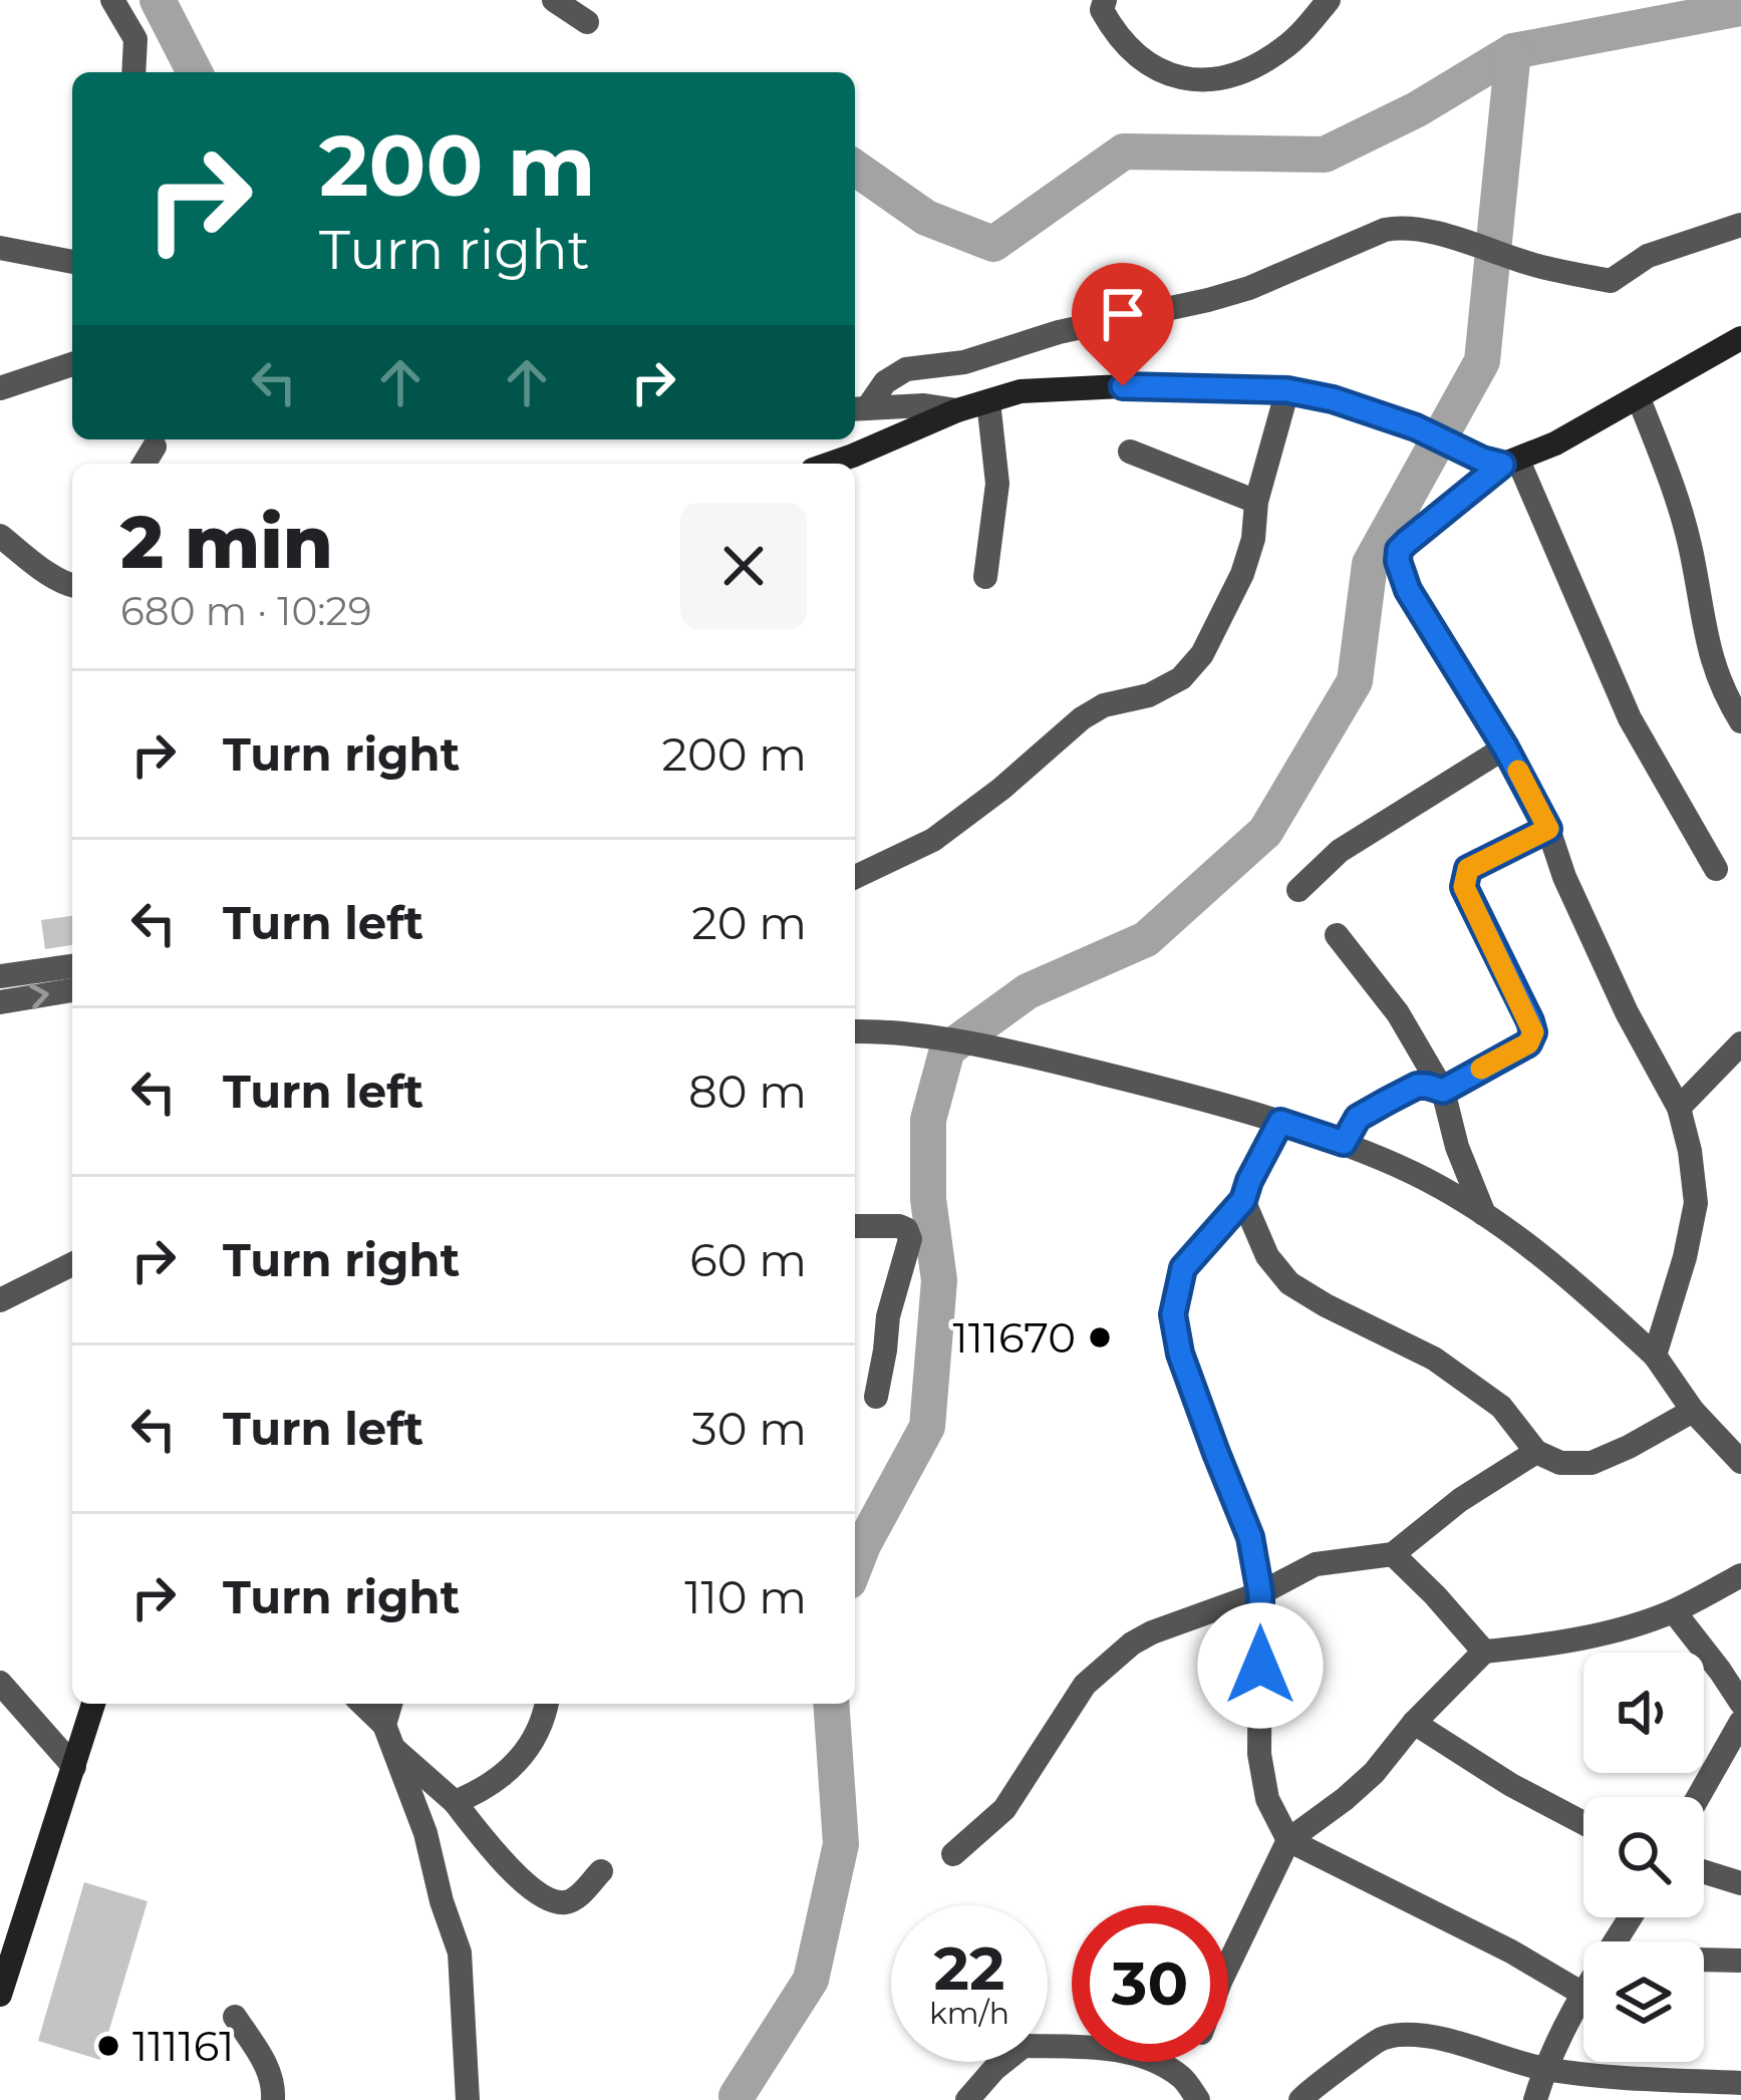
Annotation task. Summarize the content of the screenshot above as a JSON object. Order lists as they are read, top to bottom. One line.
{"places":["111670","111161"],"page":{"turn":["200 m","Turn right"],"heading":["2 min","680 m · 10:29"],"list":[{"name":"Turn right","value":"200 m"},{"name":"Turn left","value":"20 m"},{"name":"Turn left","value":"80 m"},{"name":"Turn right","value":"60 m"},{"name":"Turn left","value":"30 m"},{"name":"Turn right","value":"110 m"}],"speed":"22 km/h","limit":"30"}}
